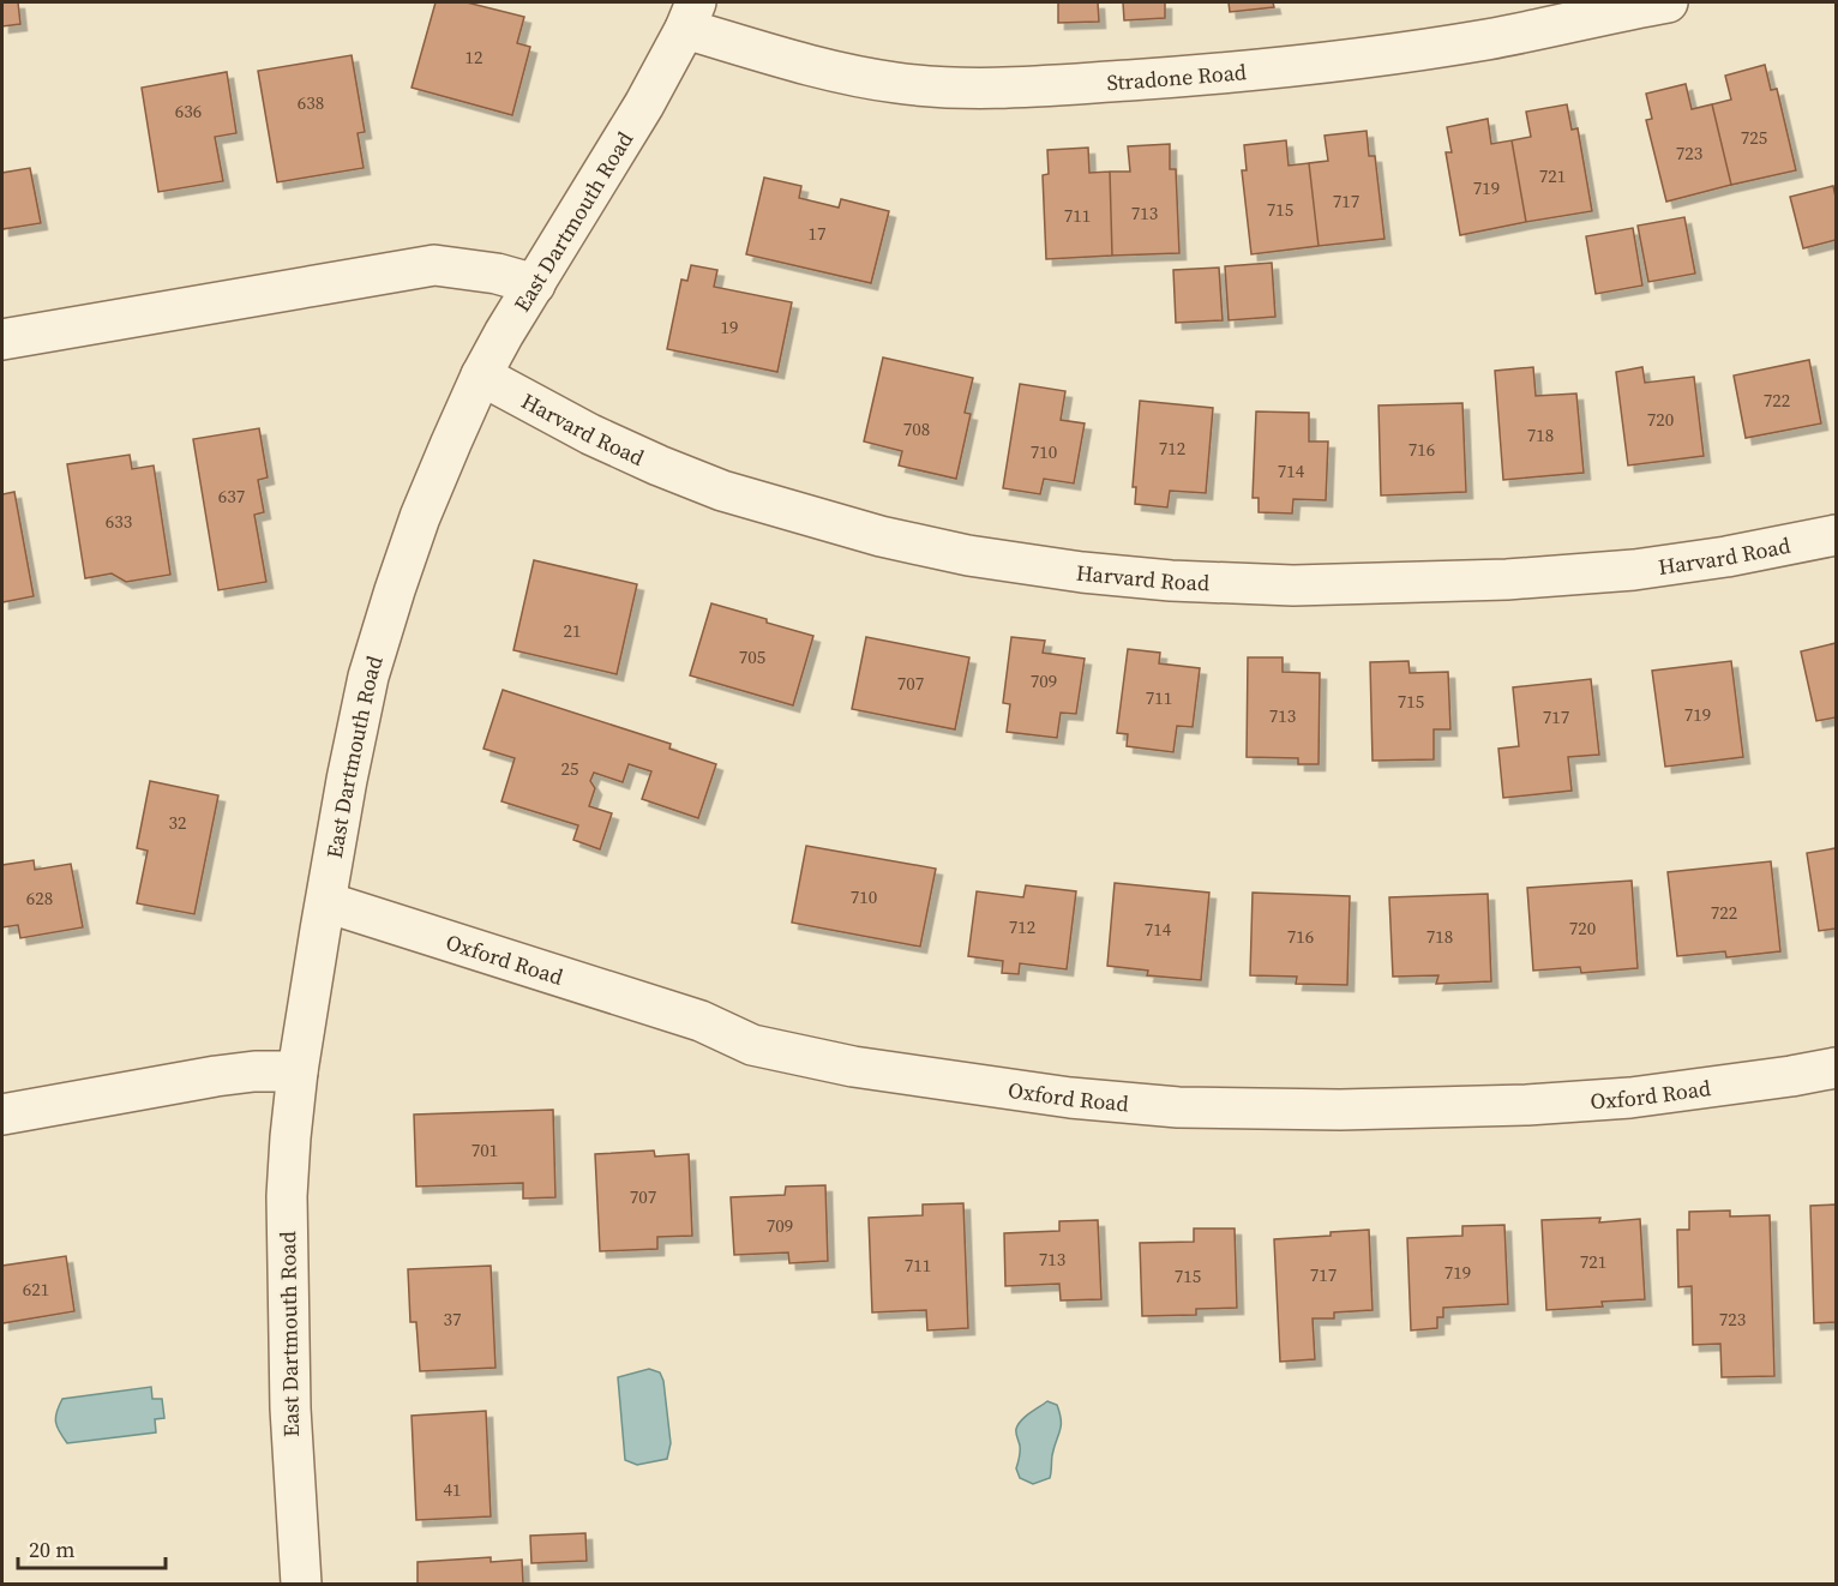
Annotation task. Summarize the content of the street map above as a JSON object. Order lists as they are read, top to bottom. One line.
{"streets":{"street":["Stradone Road","East Dartmouth Road","Harvard Road","Oxford Road"]},"crossings":[["Stradone Road","East Dartmouth Road"],["East Dartmouth Road","Harvard Road"],["East Dartmouth Road","Oxford Road"]],"house_numbers":["12","638","636","725","723","721","719","717","715","713","711","17","19","722","720","708","718","712","716","710","714","637","633","21","705","709","707","711","715","719","713","717","25","32","710","628","722","712","720","714","716","718","701","707","709","713","721","711","719","717","715","621","37","723","41"],"scale_bar":"20 m"}
